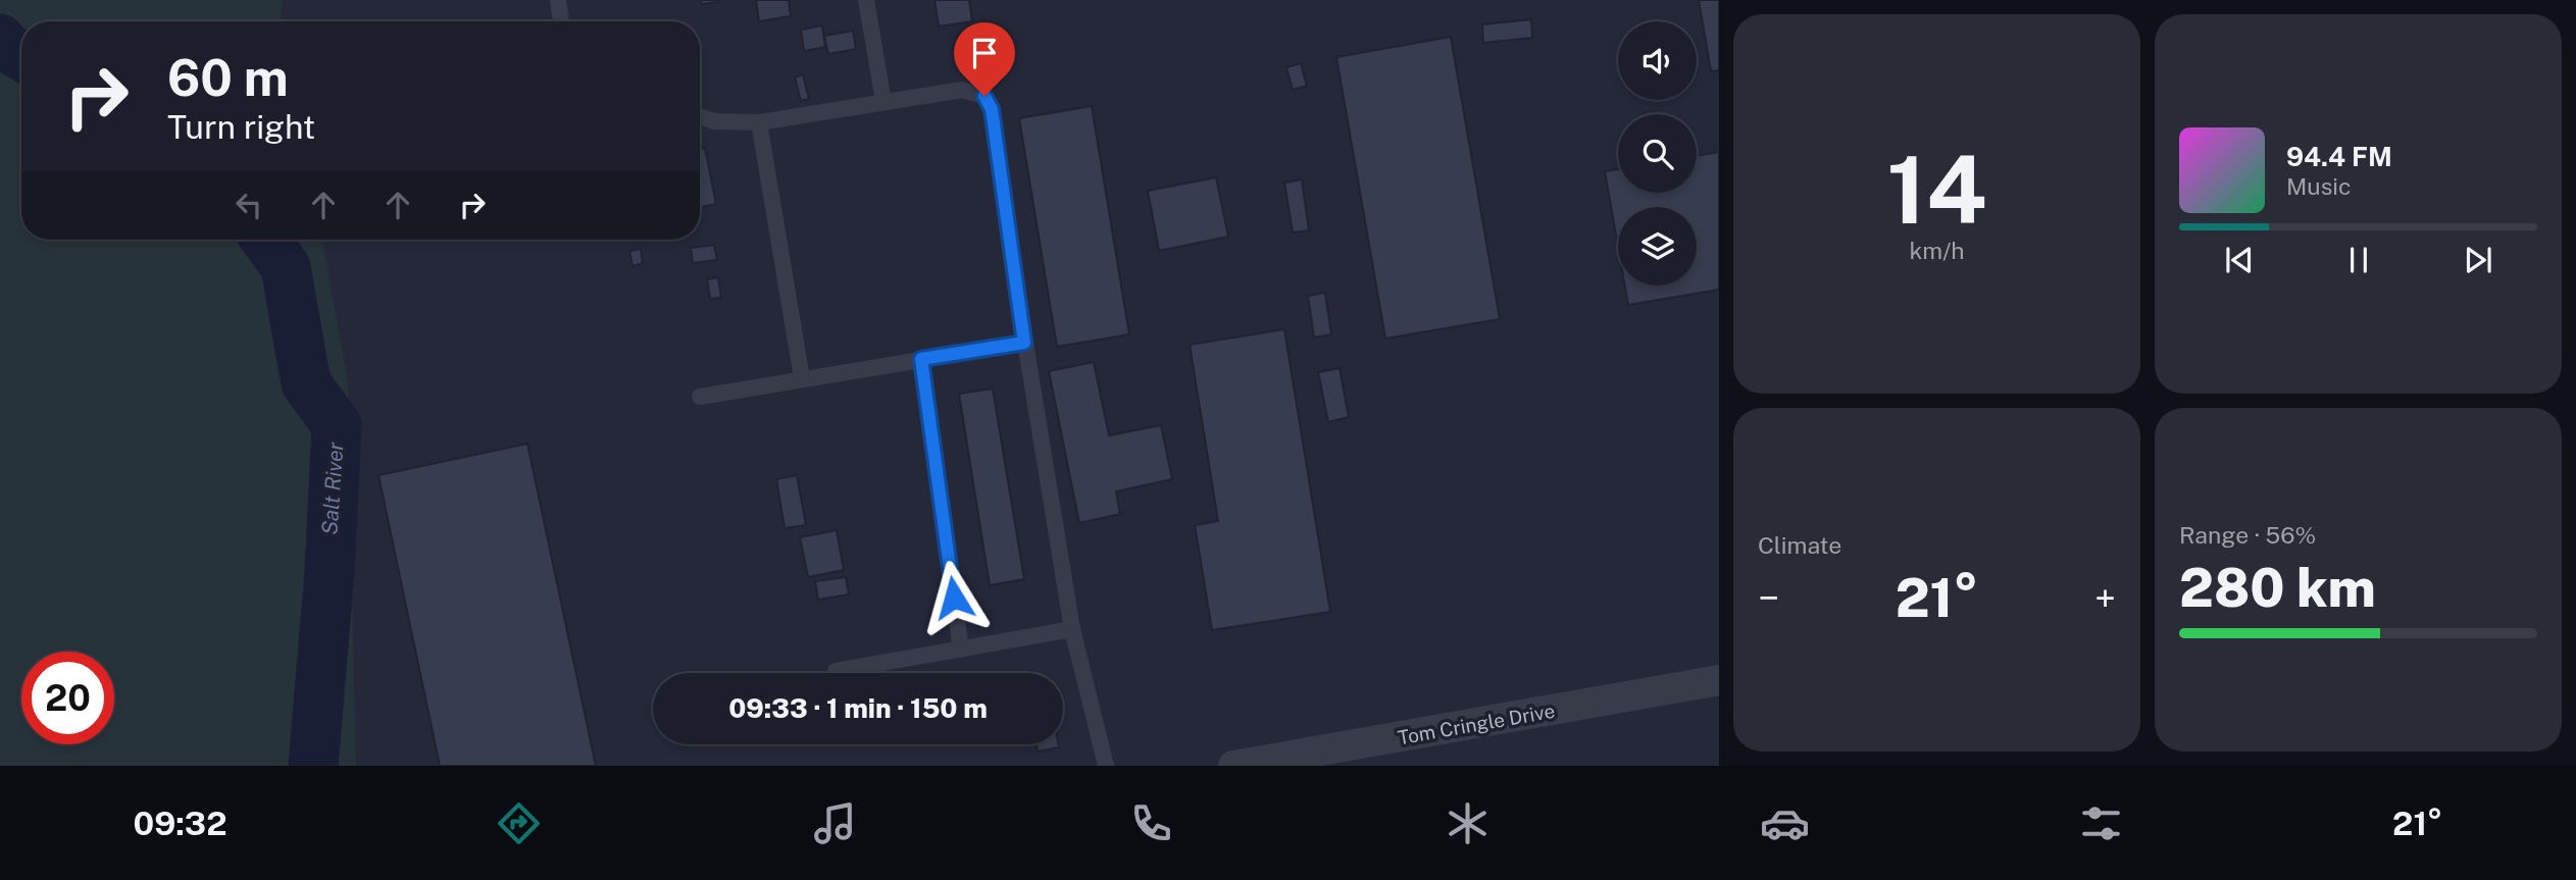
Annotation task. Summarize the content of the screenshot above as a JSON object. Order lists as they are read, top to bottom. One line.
{"streets":{"street":["Tom Cringle Drive"]},"water":["Salt River"],"page":{"tile":[["14","km/h"],"Climate",["Range · 56%","280 km"]],"turn":["60 m","Turn right"],"song":["94.4 FM","Music"],"heat":["−","21°","+"],"limit":"20","trip":"09:33 · 1 min · 150 m","tabs":["09:32","21°"]}}
